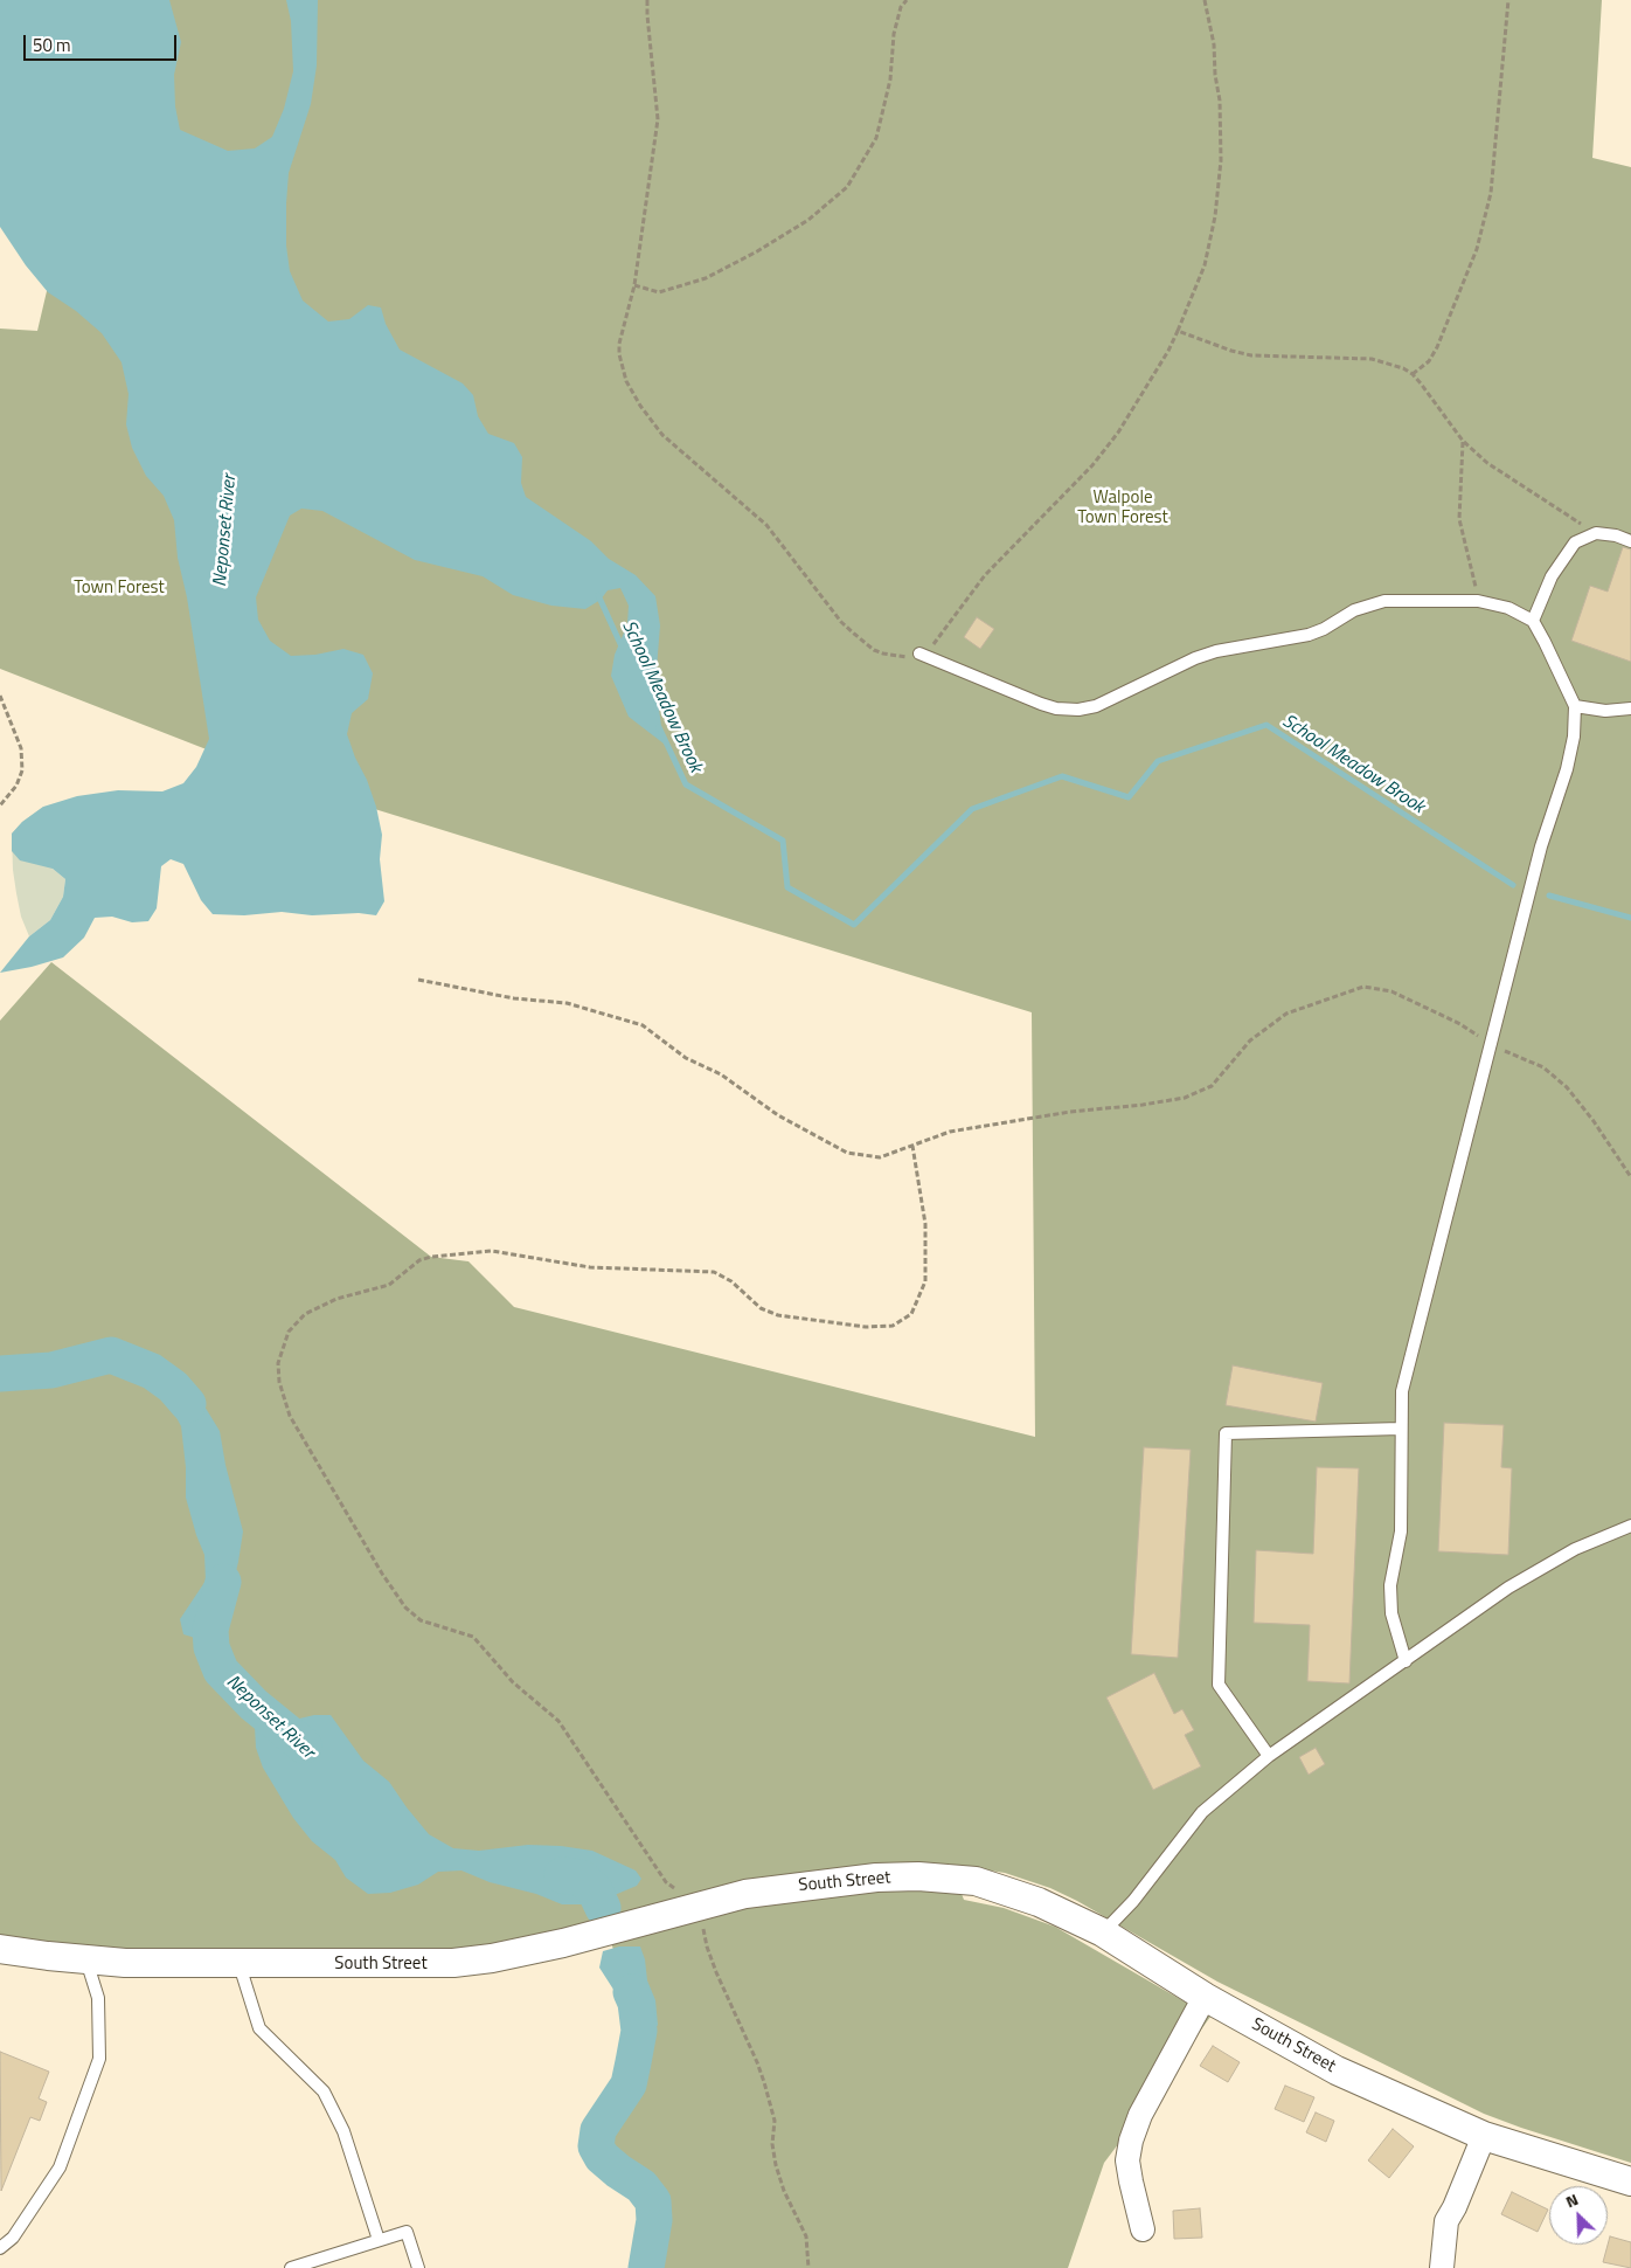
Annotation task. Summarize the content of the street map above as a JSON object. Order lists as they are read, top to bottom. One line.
{"streets":{"street":["South Street"]},"water":["Neponset River","School Meadow Brook"],"parks":["Walpole Town Forest","Town Forest"],"scale_bar":"50 m","north":"top left"}
